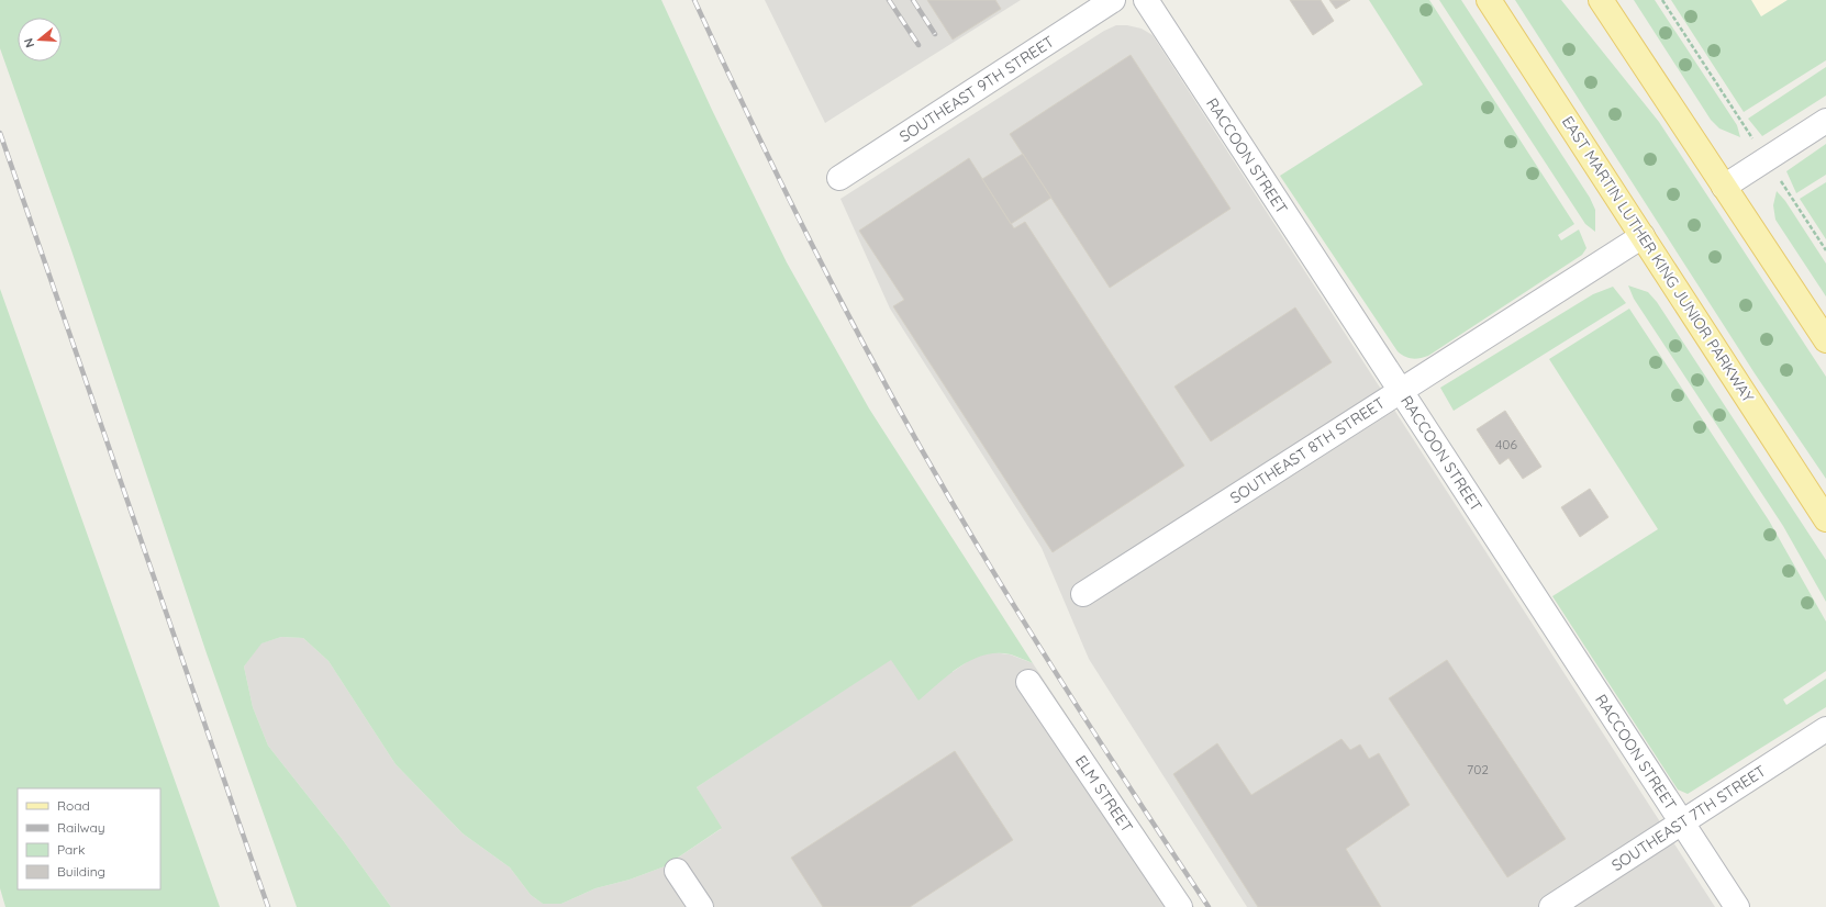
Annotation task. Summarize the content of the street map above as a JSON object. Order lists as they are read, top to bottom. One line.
{"streets":{"main road":["EAST MARTIN LUTHER KING JUNIOR PARKWAY"],"street":["SOUTHEAST 9TH STREET","RACCOON STREET","SOUTHEAST 8TH STREET","ELM STREET","SOUTHEAST 7TH STREET"]},"crossings":[["RACCOON STREET","SOUTHEAST 8TH STREET"],["RACCOON STREET","SOUTHEAST 7TH STREET"],["EAST MARTIN LUTHER KING JUNIOR PARKWAY","SOUTHEAST 8TH STREET"]],"house_numbers":["406","702"],"legend":["Road","Railway","Park","Building"],"north":"left"}
